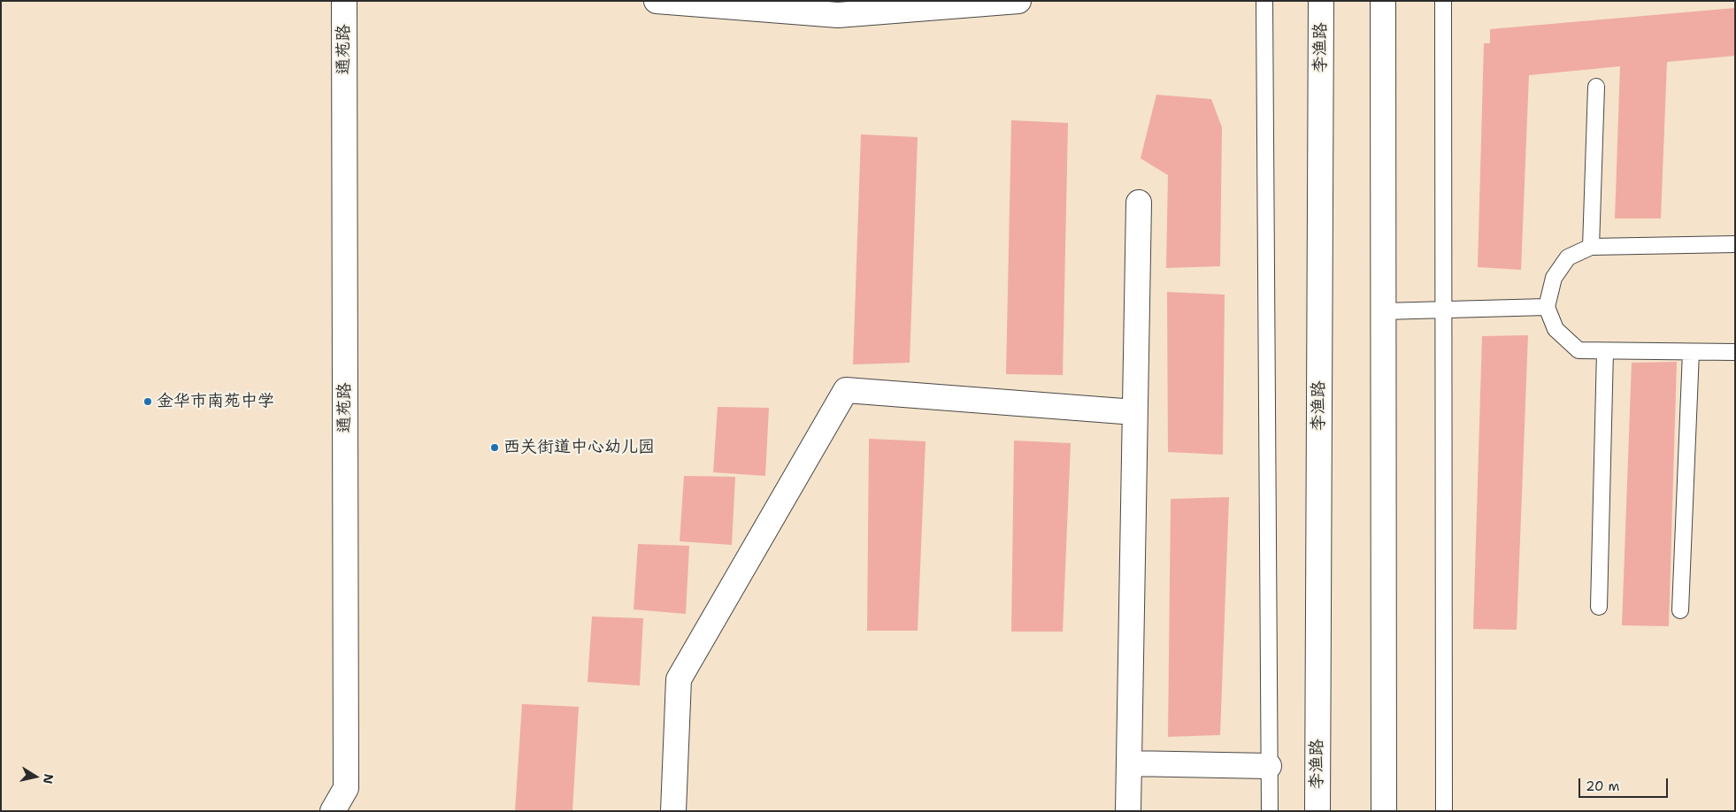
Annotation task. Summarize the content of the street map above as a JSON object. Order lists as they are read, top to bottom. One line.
{"streets":{"street":["李渔路","通苑路"]},"places":["金华市南苑中学","西关街道中心幼儿园"],"scale_bar":"20 m","north":"right"}
